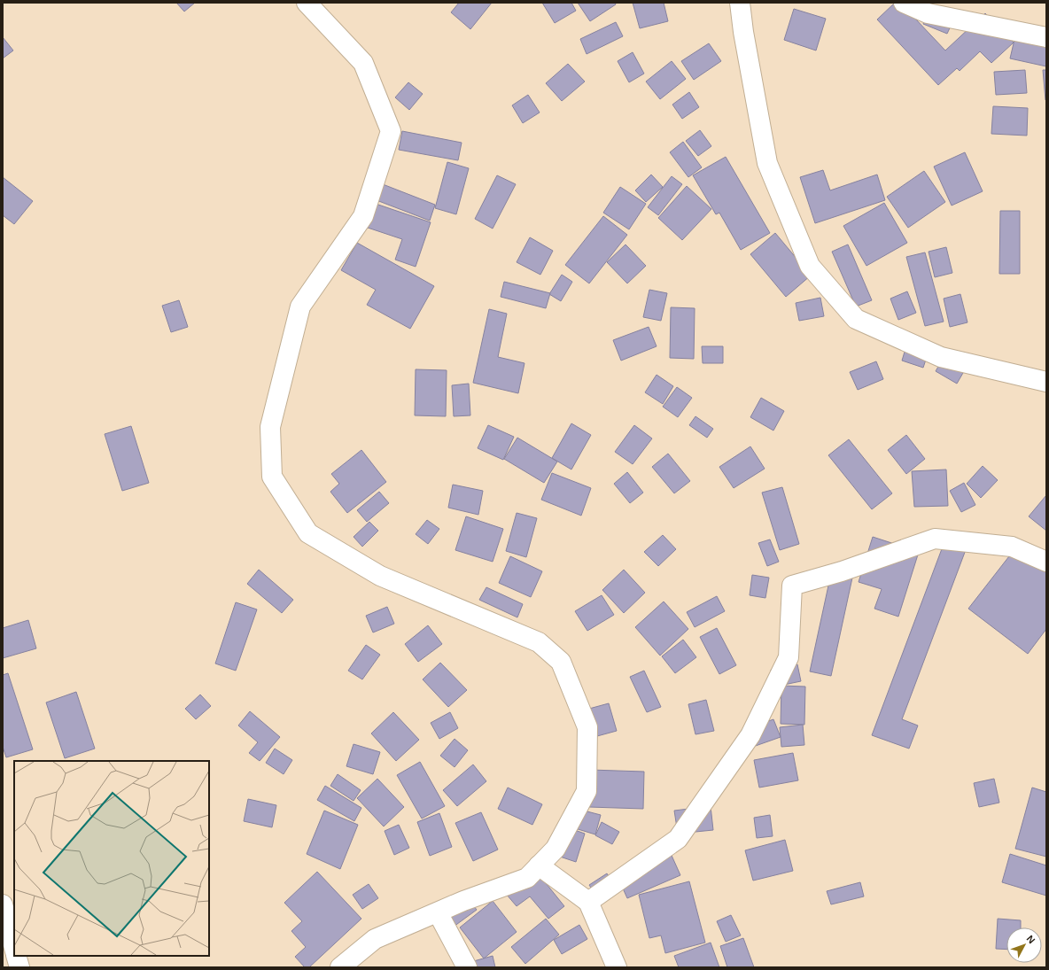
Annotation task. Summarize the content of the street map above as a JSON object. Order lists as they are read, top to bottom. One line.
{"north":"top right"}
